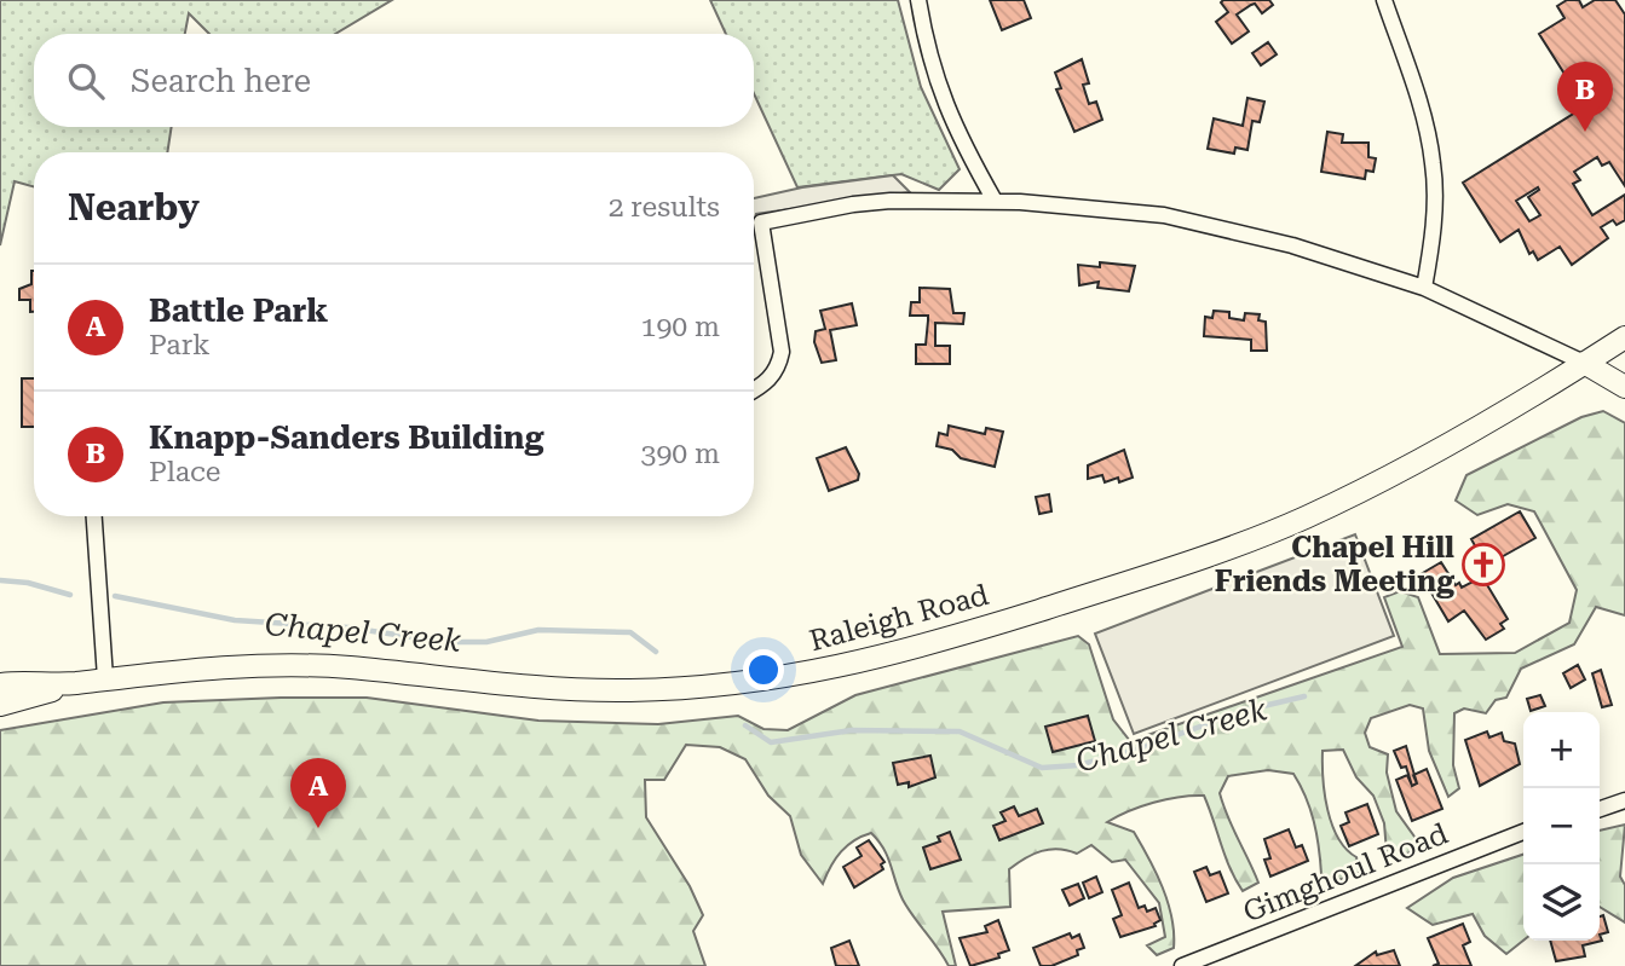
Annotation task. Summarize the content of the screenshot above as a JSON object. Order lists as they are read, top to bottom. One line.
{"streets":{"main road":["Raleigh Road"],"street":["Gimghoul Road"]},"water":["Chapel Creek"],"places":{"church":["Chapel Hill Friends Meeting"]},"page":{"search":"Search here","pins":["B","A"],"heading":["Nearby","2 results"],"list":[{"mark":"A","name":"Battle Park","note":"Park","value":"190 m"},{"mark":"B","name":"Knapp-Sanders Building","note":"Place","value":"390 m"}],"map_buttons":["+","−"]}}
